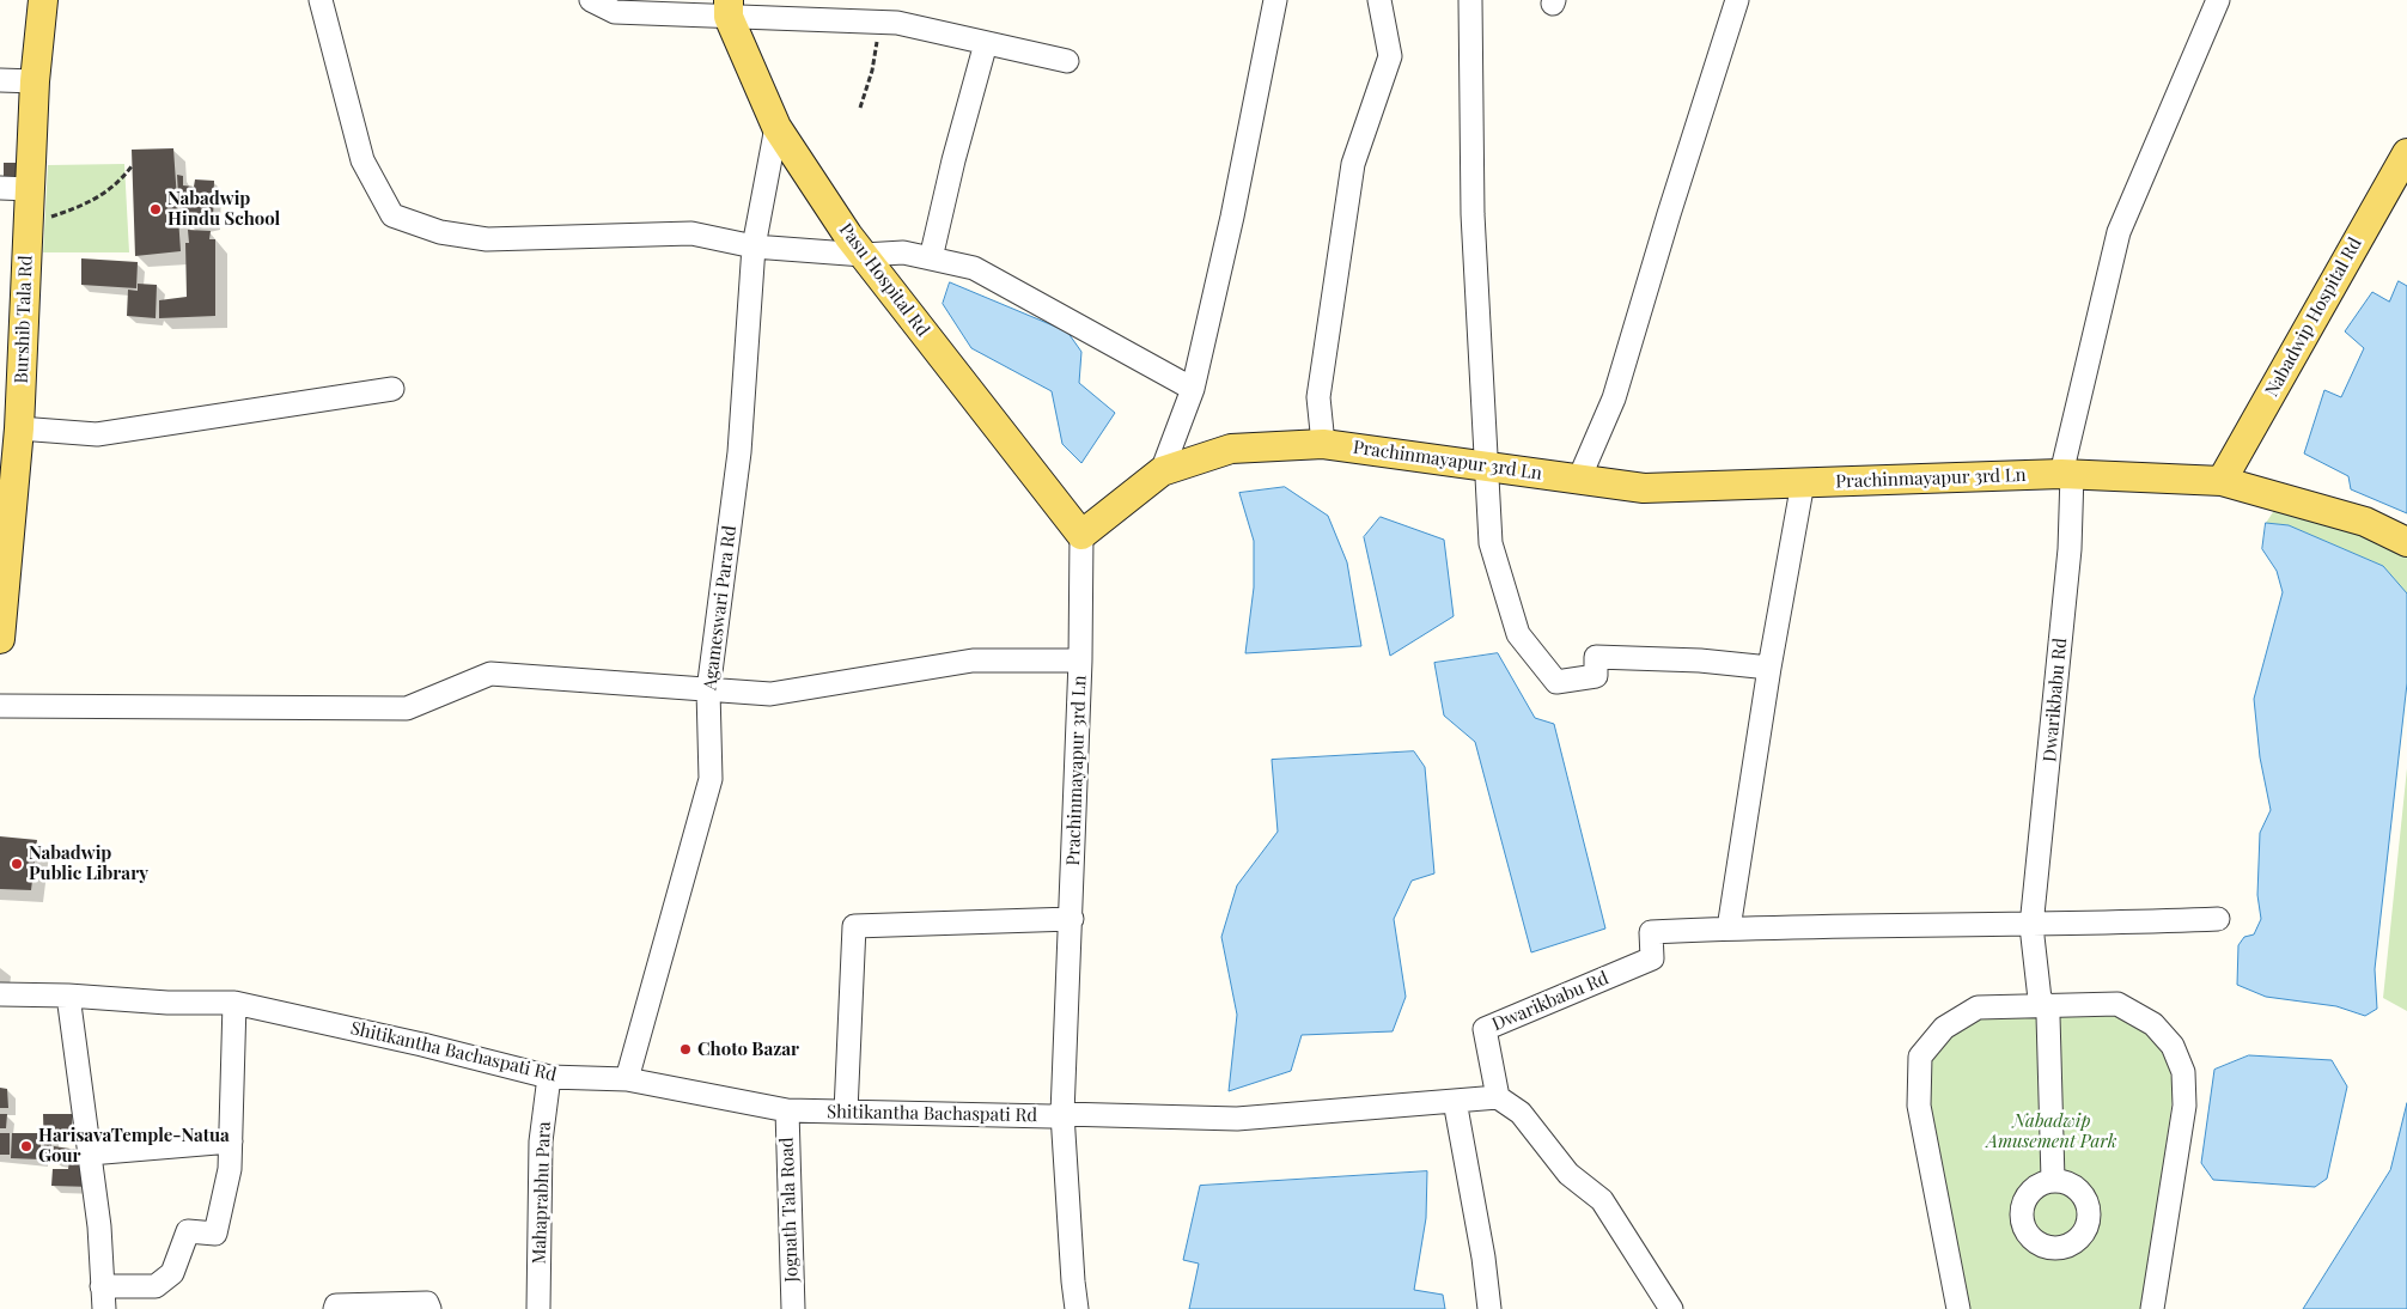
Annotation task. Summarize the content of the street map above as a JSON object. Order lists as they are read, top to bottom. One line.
{"streets":{"main road":["Pasu Hospital Rd","Nabadwip Hospital Rd","Burshib Tala Rd","Prachinmayapur 3rd Ln"],"street":["Agameswari Para Rd","Dwarikbabu Rd","Shitikantha Bachaspati Rd","Mahaprabhu Para","Jognath Tala Road"]},"crossings":[["Pasu Hospital Rd","Prachinmayapur 3rd Ln"],["Pasu Hospital Rd","Agameswari Para Rd"],["Nabadwip Hospital Rd","Prachinmayapur 3rd Ln"],["Prachinmayapur 3rd Ln","Dwarikbabu Rd"],["Prachinmayapur 3rd Ln","Shitikantha Bachaspati Rd"],["Agameswari Para Rd","Shitikantha Bachaspati Rd"],["Shitikantha Bachaspati Rd","Mahaprabhu Para"],["Shitikantha Bachaspati Rd","Jognath Tala Road"]],"parks":["Nabadwip Amusement Park"],"places":["Nabadwip Hindu School","Nabadwip Public Library","Choto Bazar","HarisavaTemple-Natua Gour"]}
